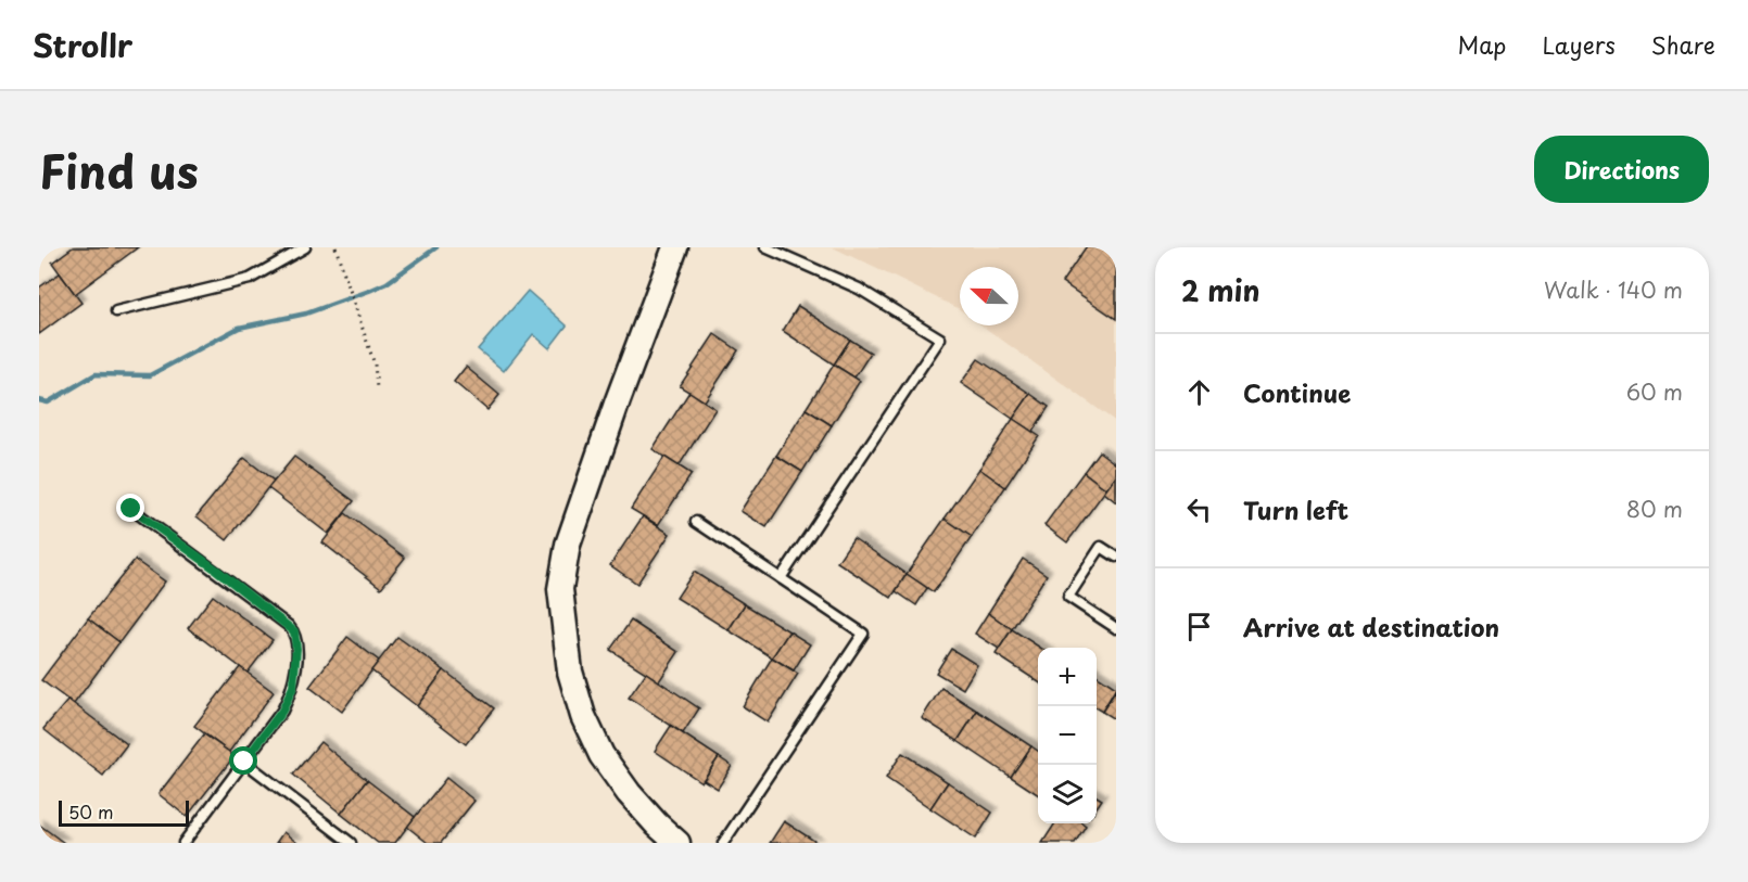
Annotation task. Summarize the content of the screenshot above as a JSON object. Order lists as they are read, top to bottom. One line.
{"scale_bar":"50 m","north":"left","page":{"header":"Strollr","nav":["Map","Layers","Share"],"title":"Find us","buttons":"Directions","heading":["2 min","Walk · 140 m"],"list":[["Continue","60 m"],["Turn left","80 m"],"Arrive at destination"],"map_buttons":["+","−"],"scale":"50 m"}}
